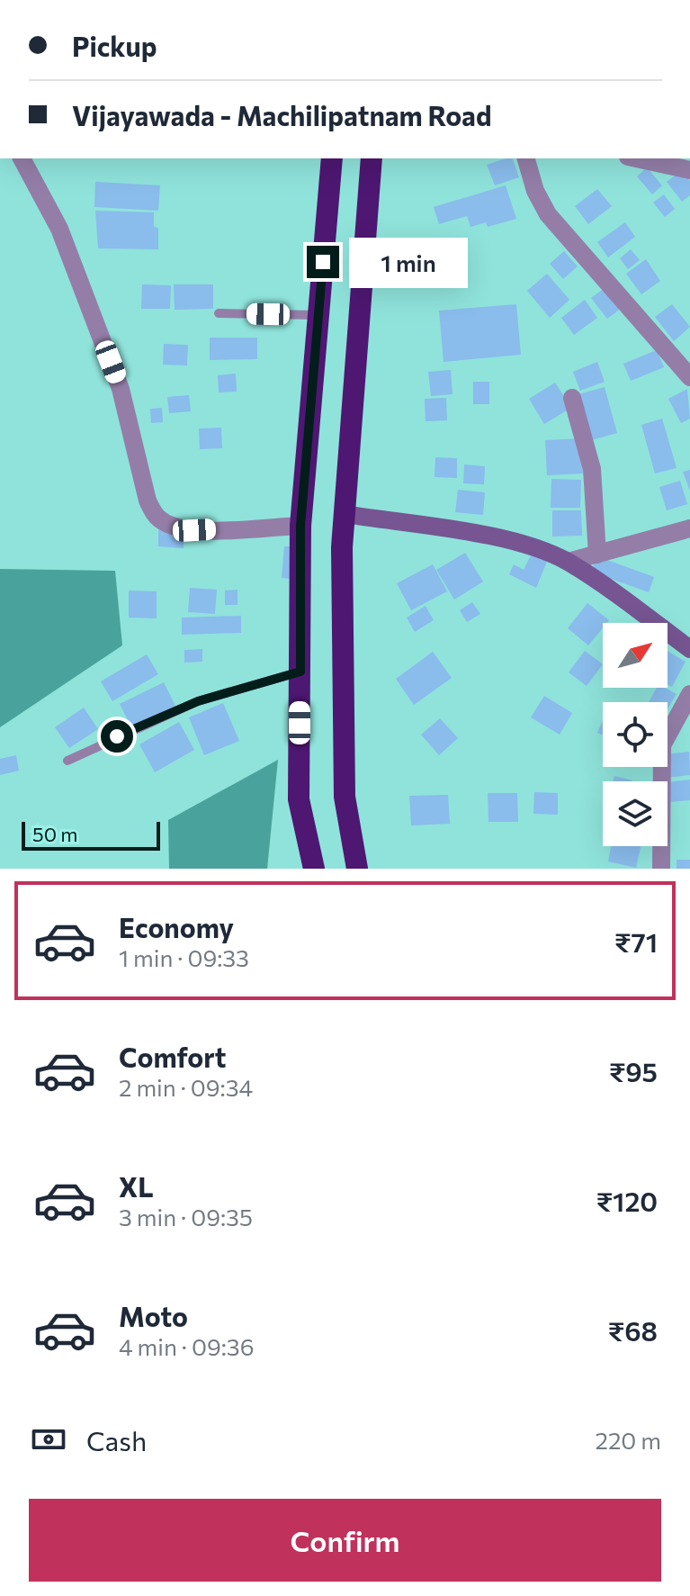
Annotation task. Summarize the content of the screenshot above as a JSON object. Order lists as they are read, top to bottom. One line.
{"scale_bar":"50 m","north":"top right","page":{"banner":["Pickup","Vijayawada - Machilipatnam Road"],"bubble":"1 min","scale":"50 m","list":[{"name":"Economy","note":"1 min · 09:33","value":"₹71"},{"name":"Comfort","note":"2 min · 09:34","value":"₹95"},{"name":"XL","note":"3 min · 09:35","value":"₹120"},{"name":"Moto","note":"4 min · 09:36","value":"₹68"}],"pay":["Cash","220 m"],"buttons":"Confirm"}}
